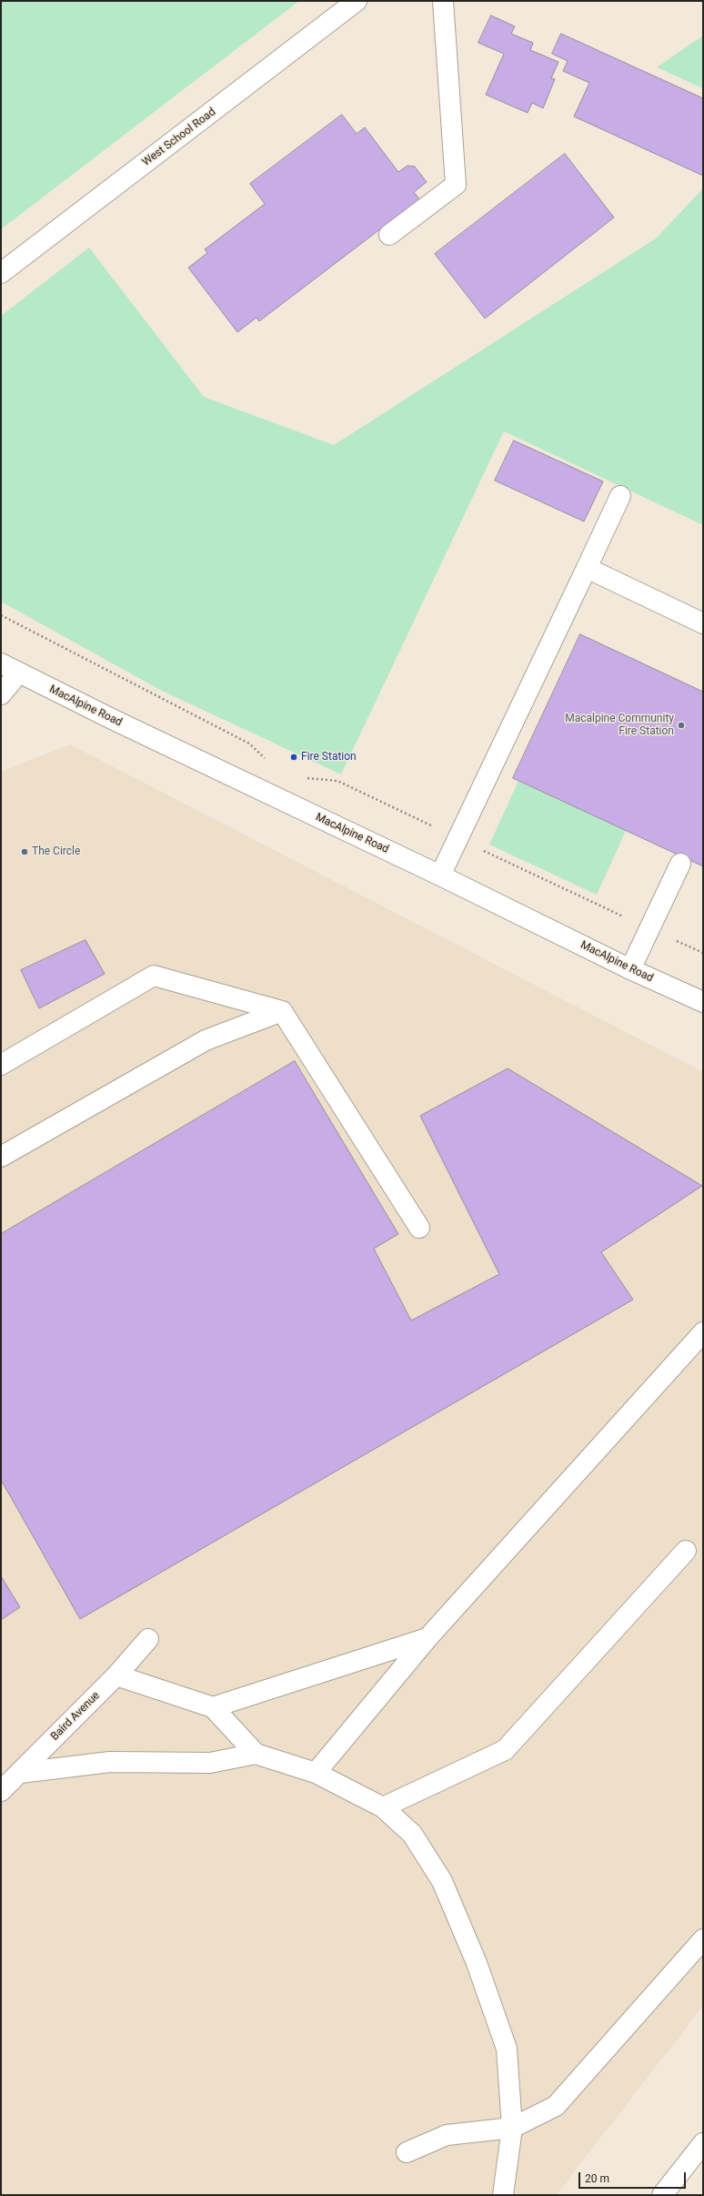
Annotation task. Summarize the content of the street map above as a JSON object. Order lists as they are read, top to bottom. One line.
{"streets":{"main road":["West School Road","MacAlpine Road","Baird Avenue"]},"places":["Macalpine Community Fire Station","Fire Station","The Circle"],"scale_bar":"20 m"}
